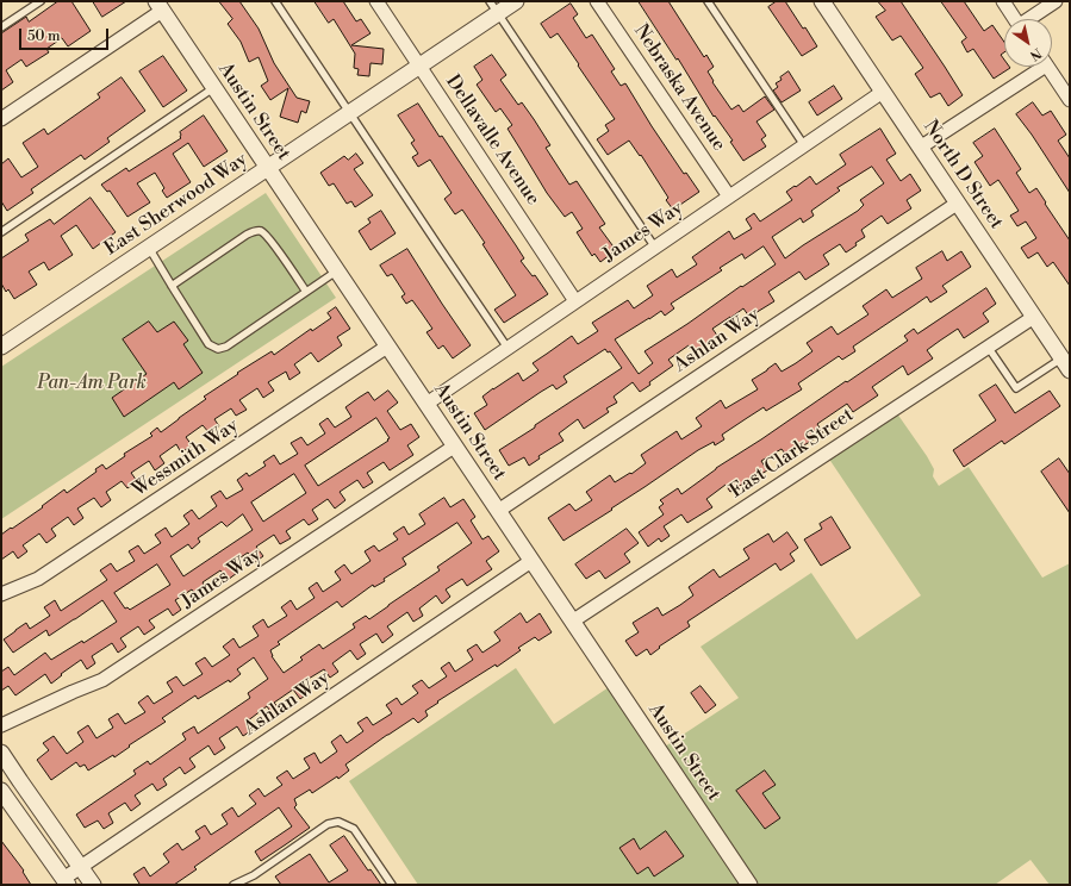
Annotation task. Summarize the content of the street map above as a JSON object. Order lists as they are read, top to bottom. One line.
{"streets":{"street":["Nebraska Avenue","Austin Street","Dellavalle Avenue","North D Street","East Sherwood Way","James Way","Ashlan Way","East Clark Street","Wessmith Way"]},"crossings":[["Nebraska Avenue","James Way"],["Austin Street","East Sherwood Way"],["Austin Street","James Way"],["Austin Street","Ashlan Way"],["Austin Street","East Clark Street"],["Austin Street","Wessmith Way"],["Dellavalle Avenue","East Sherwood Way"],["Dellavalle Avenue","James Way"],["North D Street","James Way"],["North D Street","Ashlan Way"],["North D Street","East Clark Street"]],"parks":["Pan-Am Park"],"scale_bar":"50 m","north":"bottom right"}
